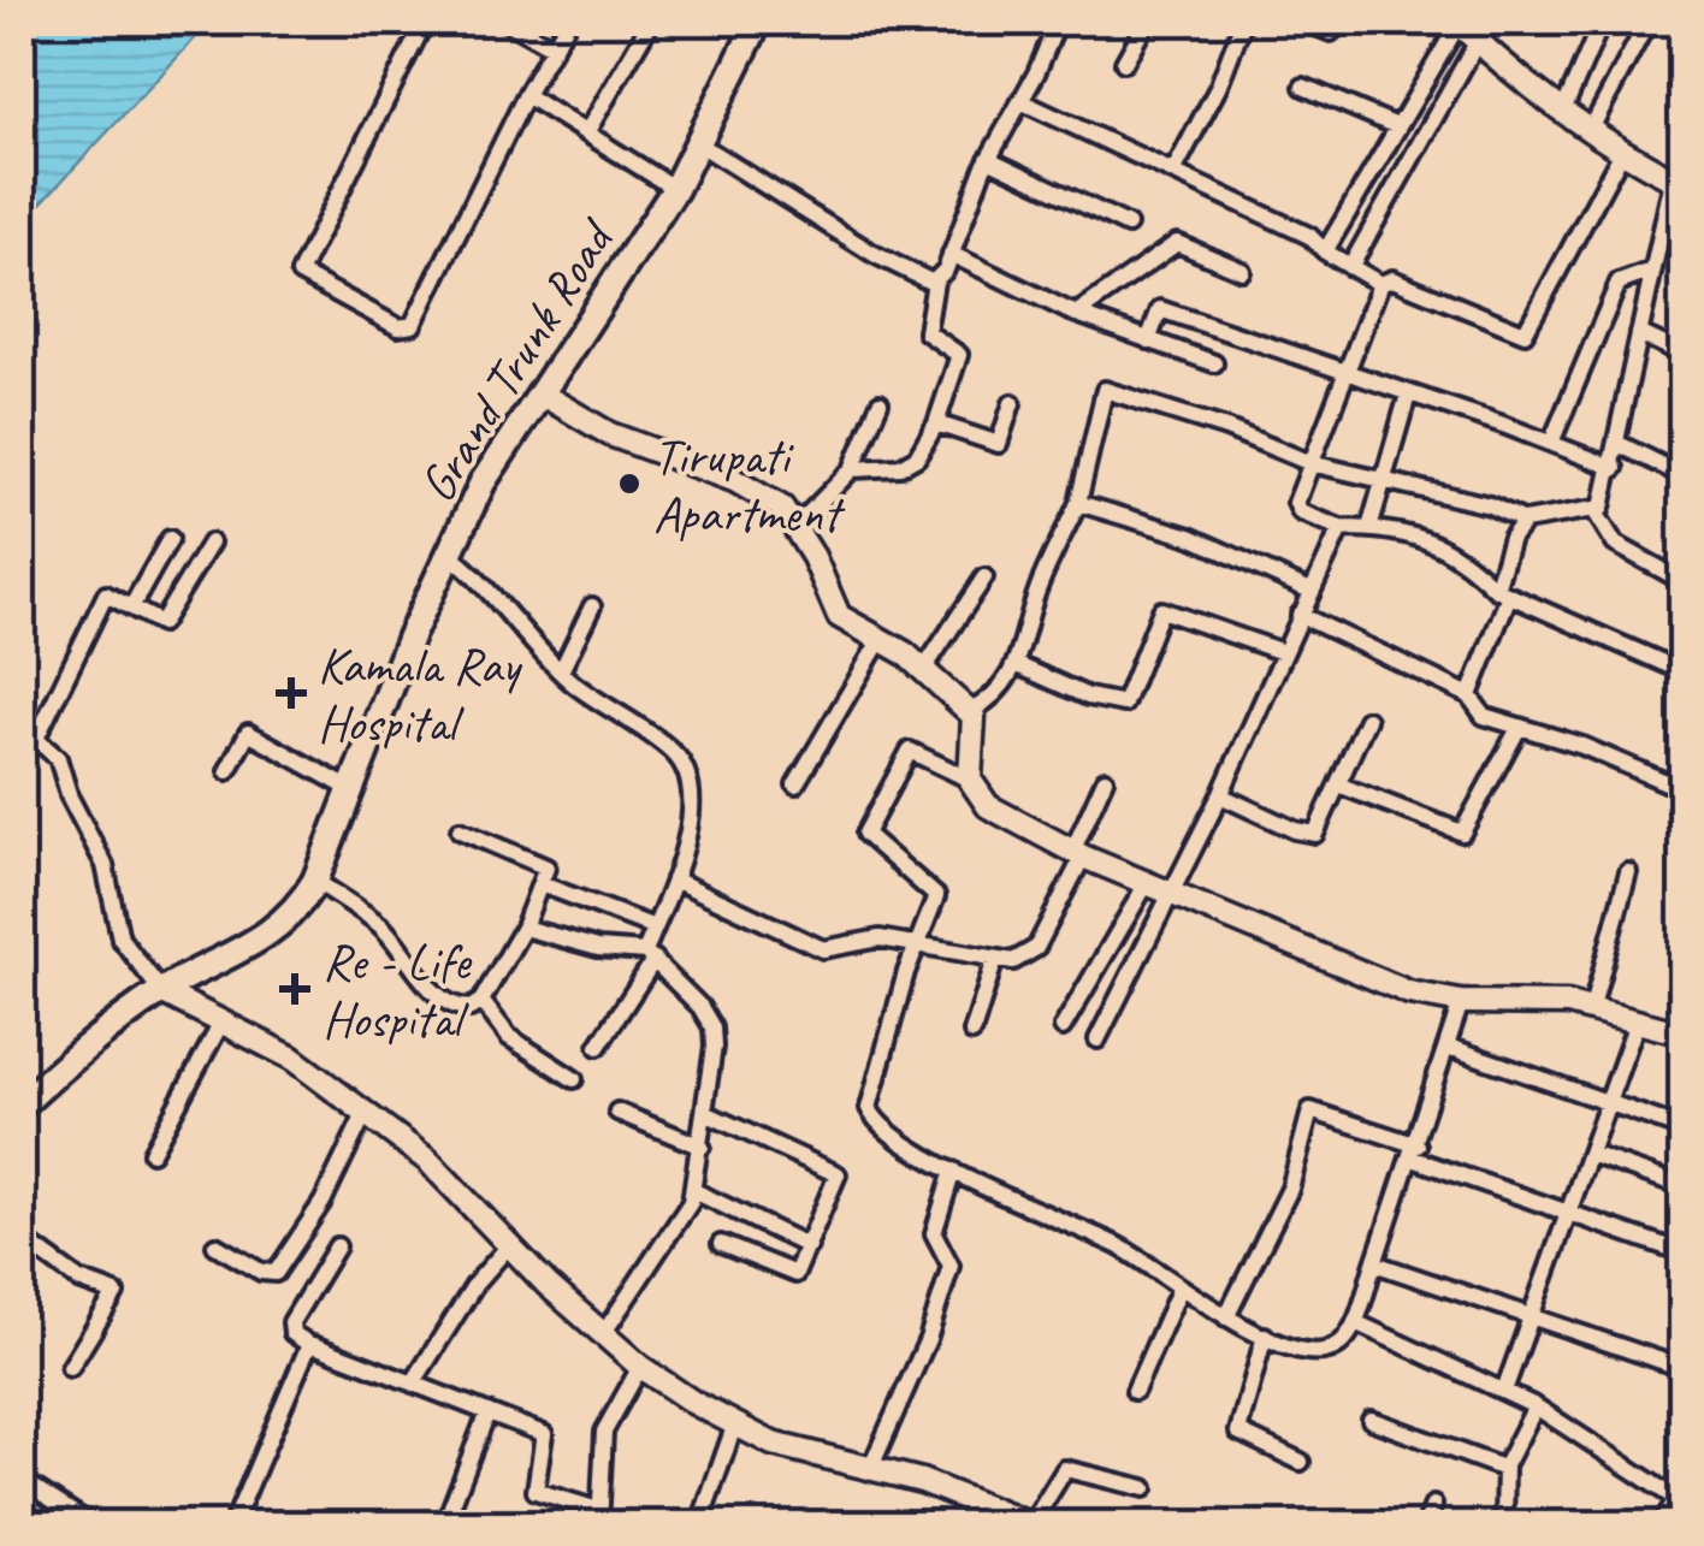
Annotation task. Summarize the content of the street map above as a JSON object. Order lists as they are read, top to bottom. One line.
{"streets":{"main road":["Grand Trunk Road"]},"places":{"other":["Tirupati Apartment"],"health":["Kamala Ray Hospital","Re - Life Hospital"]}}
